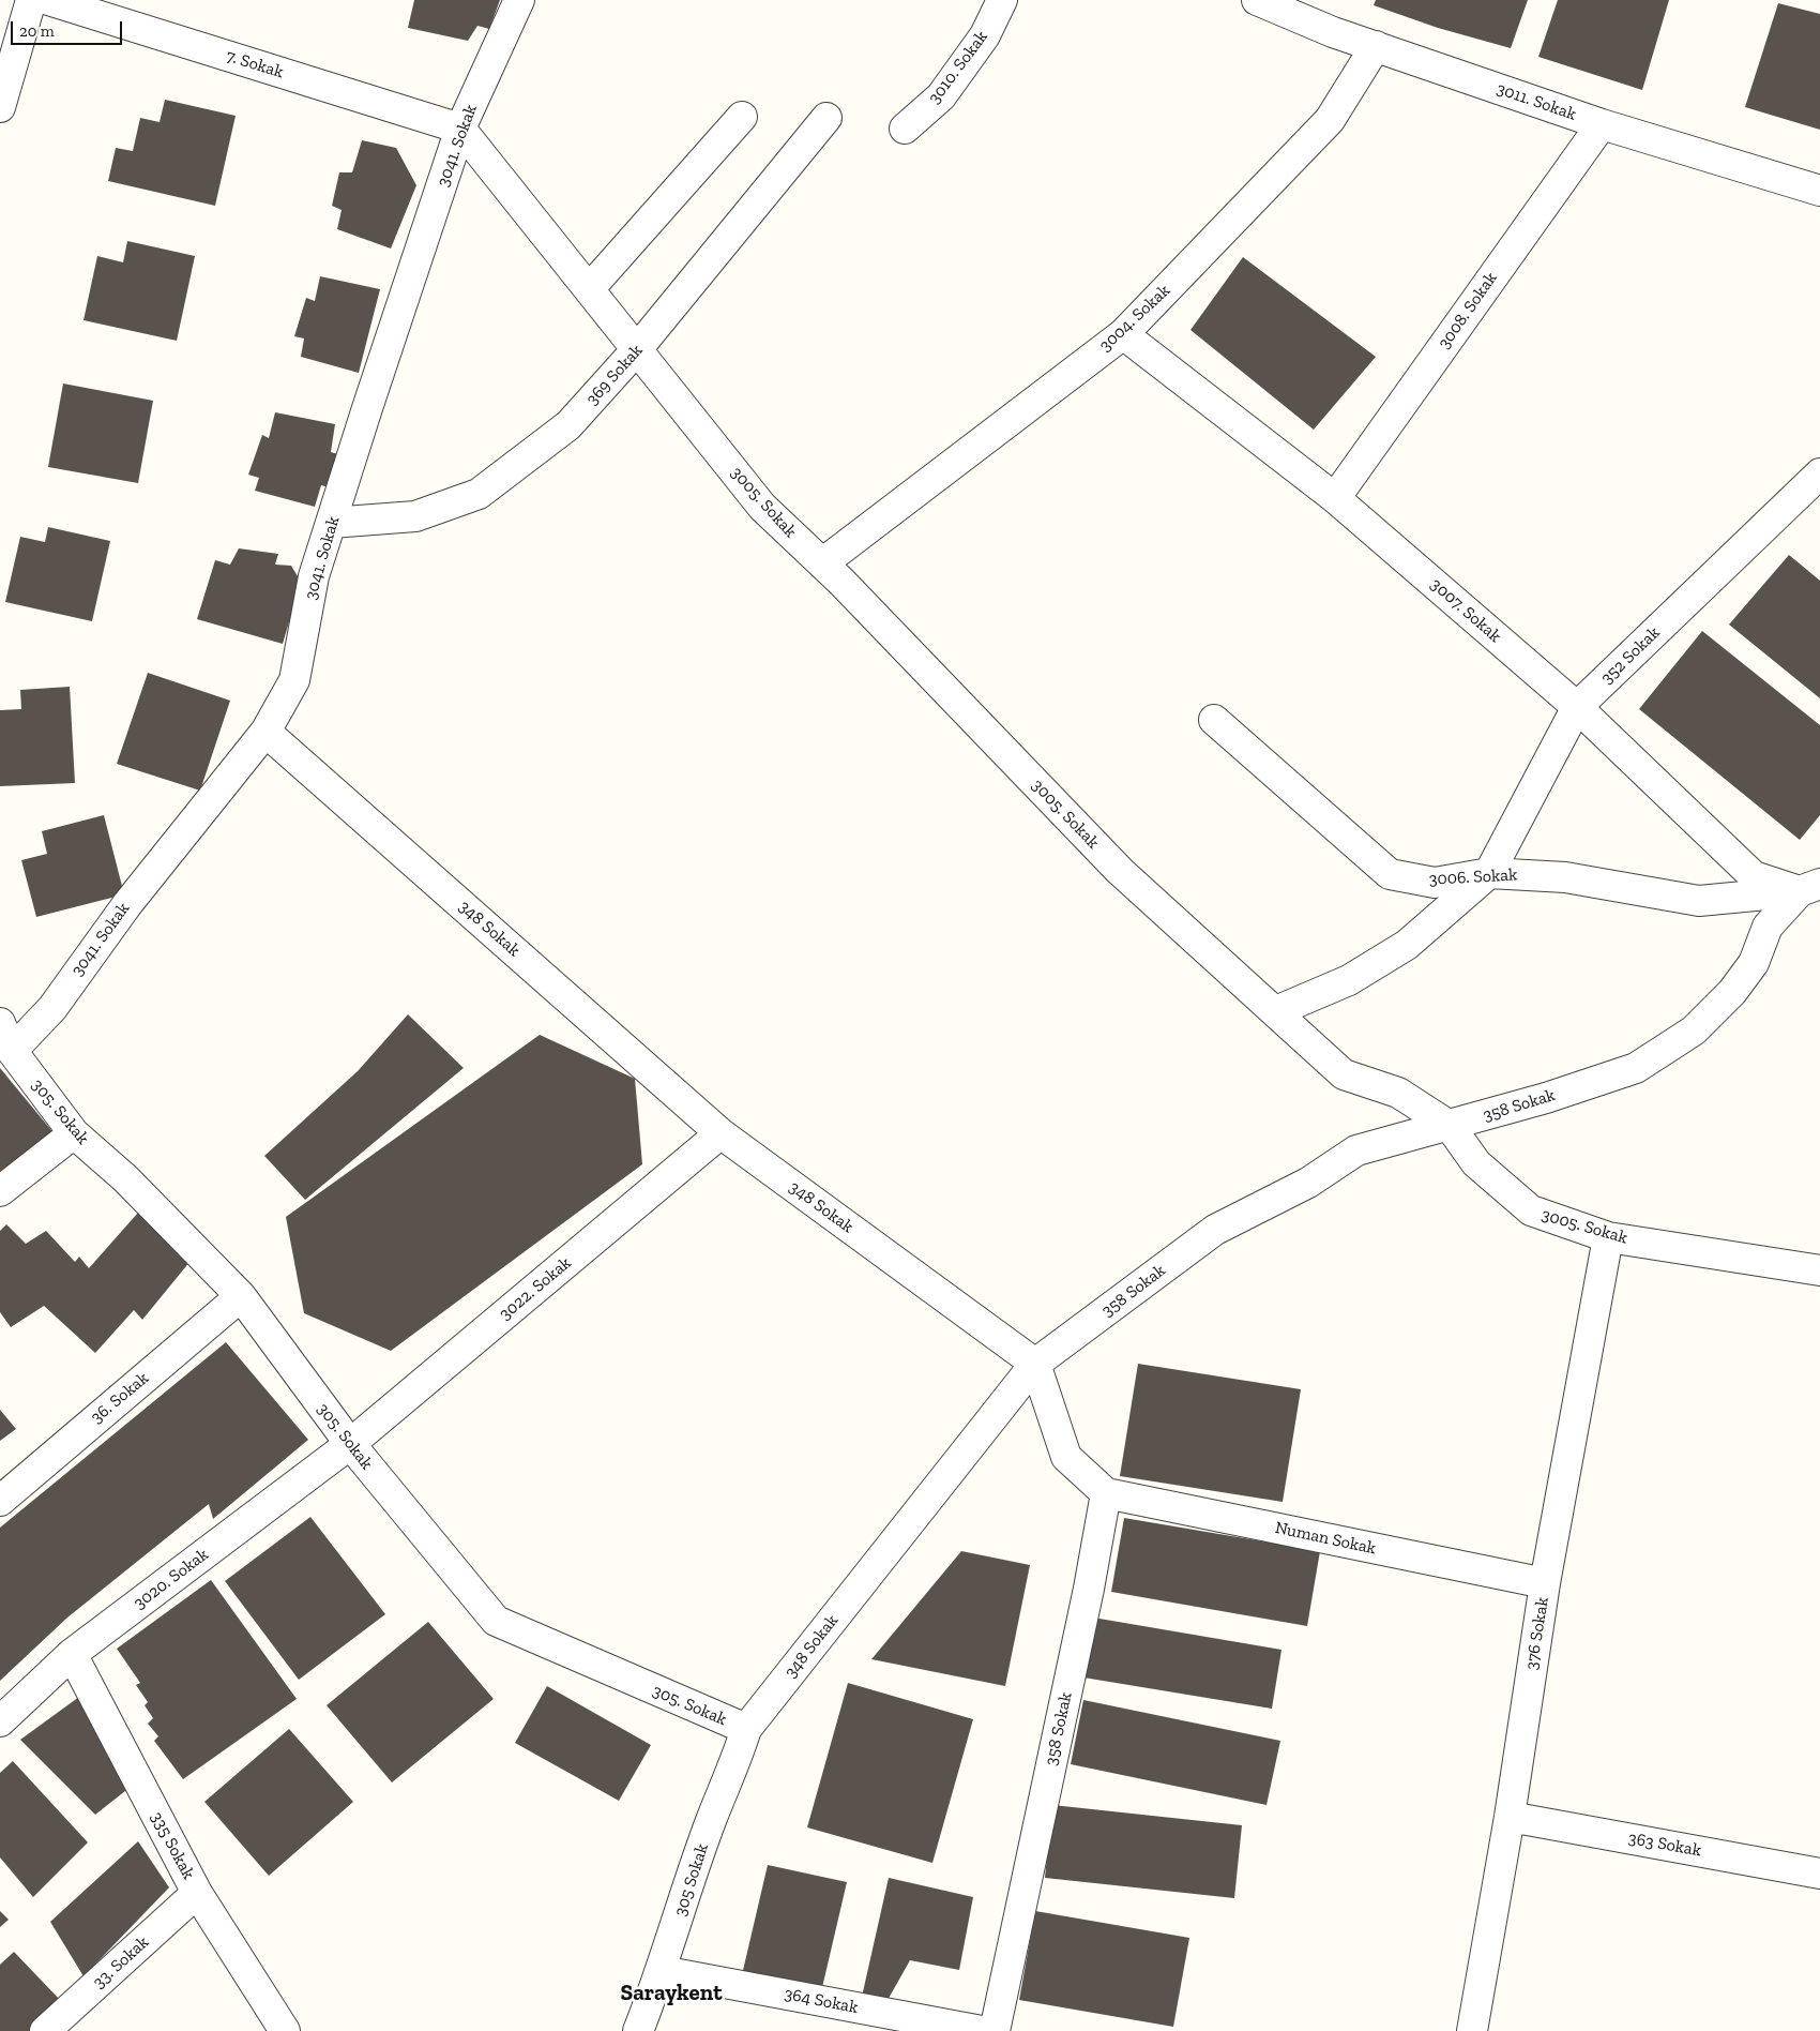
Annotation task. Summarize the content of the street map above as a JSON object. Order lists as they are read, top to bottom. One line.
{"streets":{"street":["7. Sokak","3010. Sokak","3011. Sokak","3041. Sokak","3008. Sokak","3004. Sokak","369 Sokak","3005. Sokak","3007. Sokak","352 Sokak","3006. Sokak","348 Sokak","358 Sokak","305. Sokak","3022. Sokak","36. Sokak","Numan Sokak","3020. Sokak","376 Sokak","363 Sokak","335 Sokak","305 Sokak","33. Sokak","364 Sokak"]},"crossings":[["7. Sokak","3041. Sokak"],["7. Sokak","3005. Sokak"],["3011. Sokak","3008. Sokak"],["3011. Sokak","3004. Sokak"],["3041. Sokak","369 Sokak"],["3041. Sokak","3005. Sokak"],["3041. Sokak","348 Sokak"],["3041. Sokak","305. Sokak"],["3008. Sokak","3007. Sokak"],["3004. Sokak","3005. Sokak"],["3004. Sokak","3007. Sokak"],["369 Sokak","3005. Sokak"],["3005. Sokak","358 Sokak"],["3005. Sokak","376 Sokak"],["3007. Sokak","352 Sokak"],["3007. Sokak","3006. Sokak"],["3007. Sokak","358 Sokak"],["352 Sokak","3006. Sokak"],["3006. Sokak","358 Sokak"],["348 Sokak","358 Sokak"],["348 Sokak","305. Sokak"],["348 Sokak","3022. Sokak"],["348 Sokak","305 Sokak"],["358 Sokak","Numan Sokak"],["305. Sokak","3022. Sokak"],["305. Sokak","36. Sokak"],["305. Sokak","3020. Sokak"],["305. Sokak","305 Sokak"],["3022. Sokak","3020. Sokak"],["Numan Sokak","376 Sokak"],["3020. Sokak","335 Sokak"],["376 Sokak","363 Sokak"],["335 Sokak","33. Sokak"],["305 Sokak","364 Sokak"]],"districts":["Saraykent"],"scale_bar":"20 m"}
